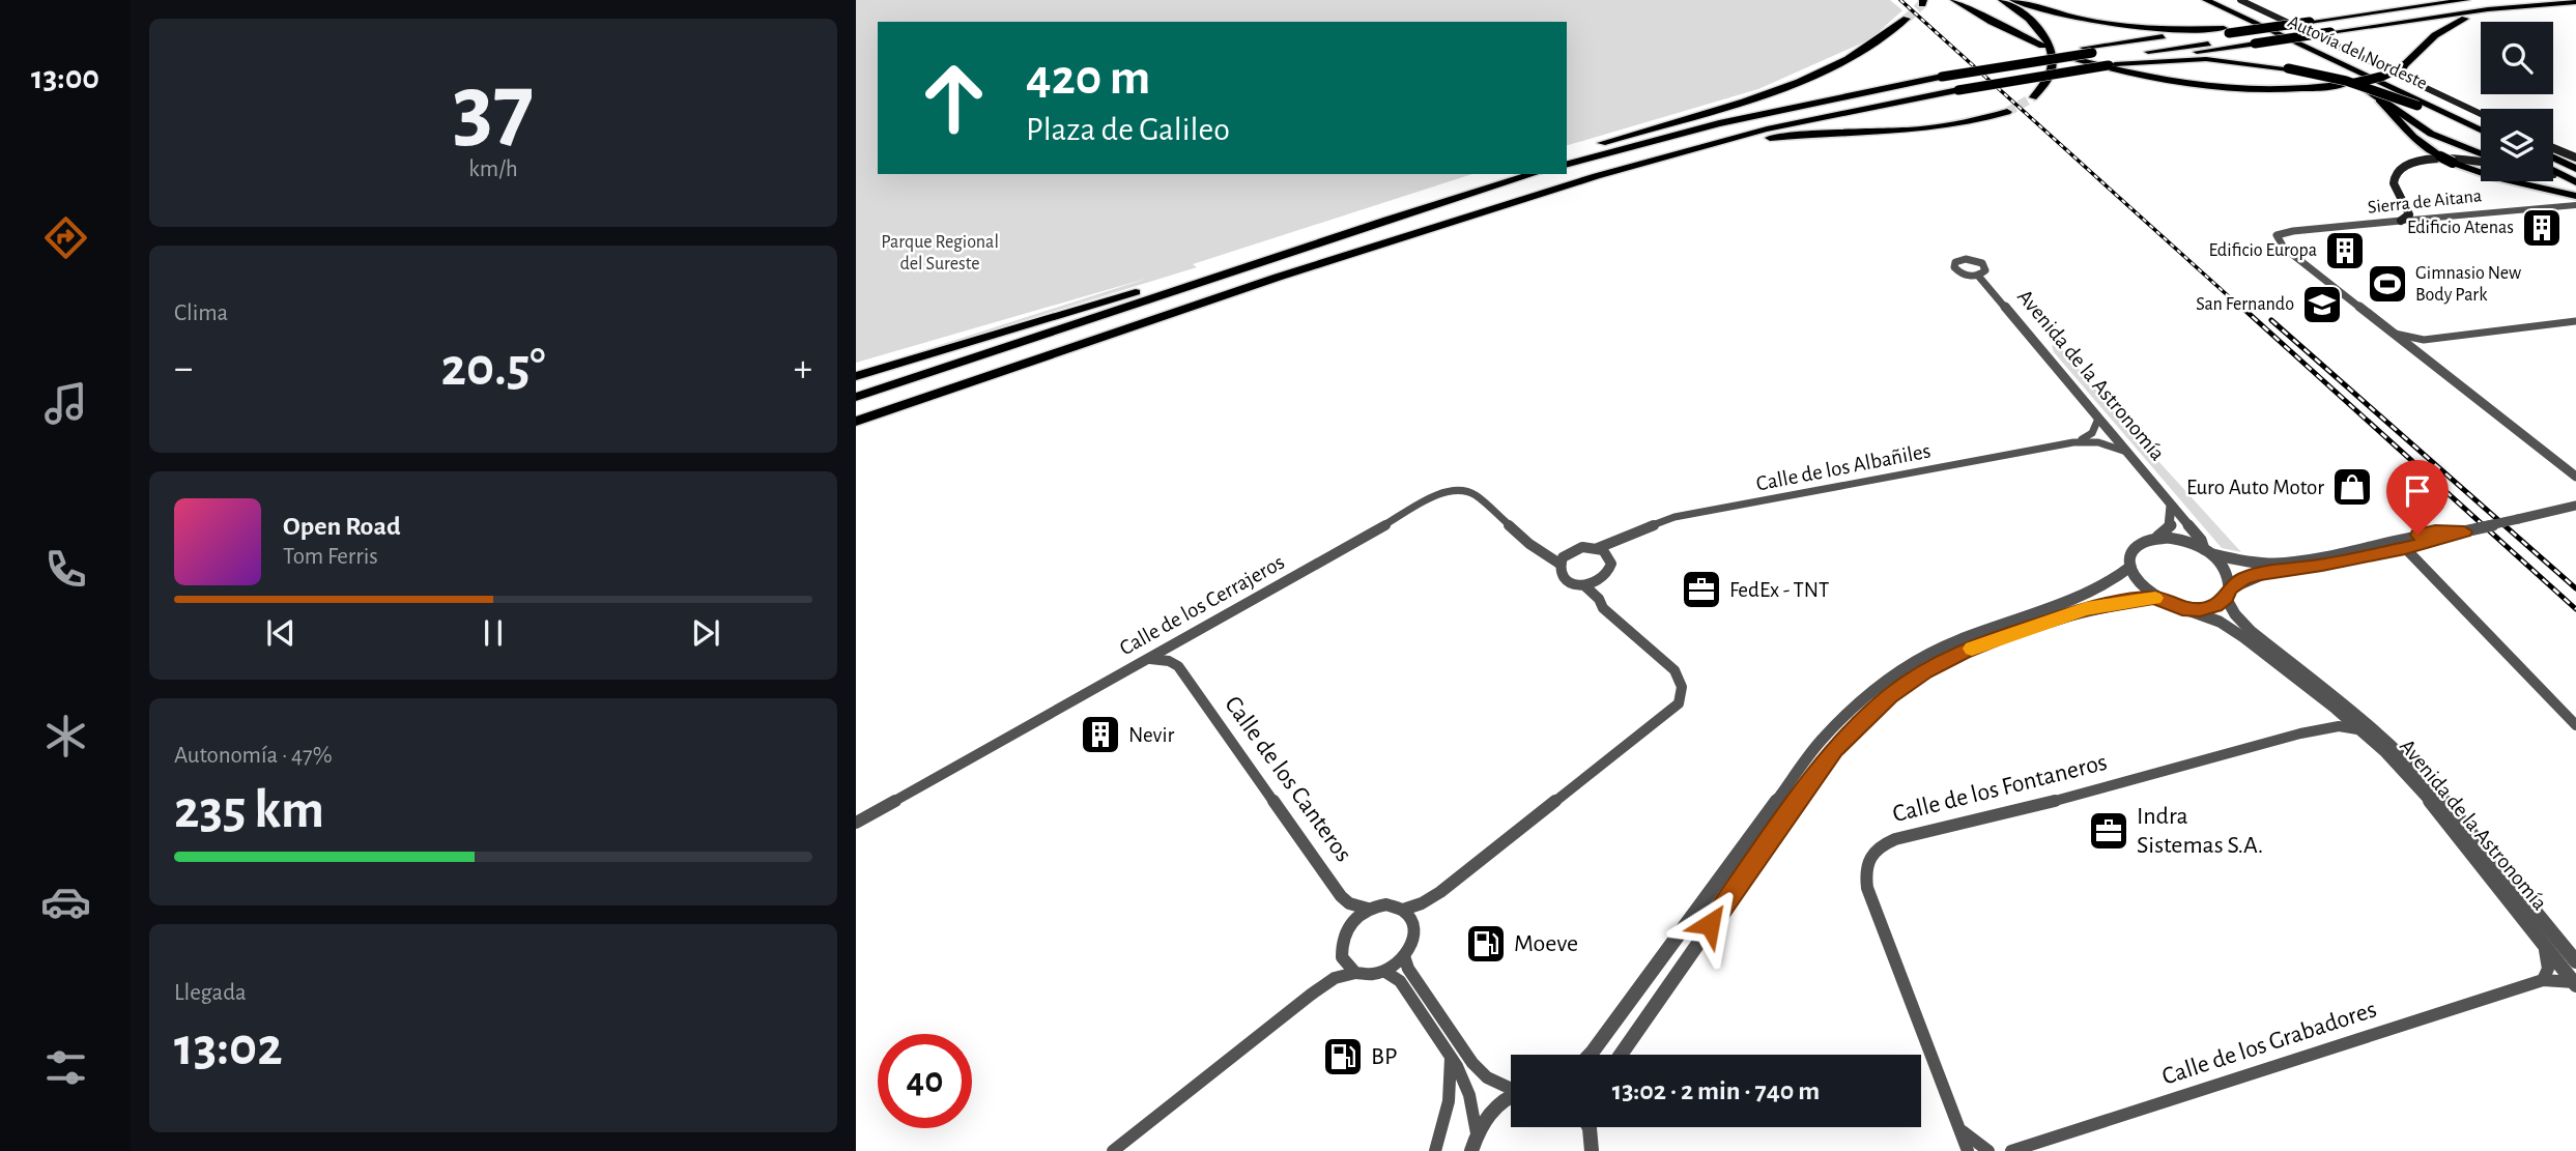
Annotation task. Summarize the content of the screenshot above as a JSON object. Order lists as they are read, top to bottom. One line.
{"streets":{"highway":["Autovía del Nordeste"],"street":["Sierra de Aitana","Avenida de la Astronomía","Calle de los Albañiles","Calle de los Cerrajeros","Calle de los Canteros","Calle de los Fontaneros","Calle de los Grabadores"]},"crossings":[["Avenida de la Astronomía","Calle de los Albañiles"],["Avenida de la Astronomía","Calle de los Fontaneros"],["Avenida de la Astronomía","Calle de los Grabadores"],["Calle de los Albañiles","Calle de los Cerrajeros"]],"parks":["Parque Regional del Sureste"],"places":{"building":["Edificio Atenas","Edificio Europa","Nevir"],"sports":["Gimnasio New Body Park"],"school or university":["San Fernando"],"shop":["Euro Auto Motor"],"office":["FedEx - TNT","Indra Sistemas S.A."],"fuel station":["Moeve","BP"]},"page":{"tabs":"13:00","tile":[["37","km/h"],"Clima",["Autonomía · 47%","235 km"],["Llegada","13:02"]],"turn":["420 m","Plaza de Galileo"],"heat":["−","20.5°","+"],"song":["Open Road","Tom Ferris"],"limit":"40","trip":"13:02 · 2 min · 740 m"}}
